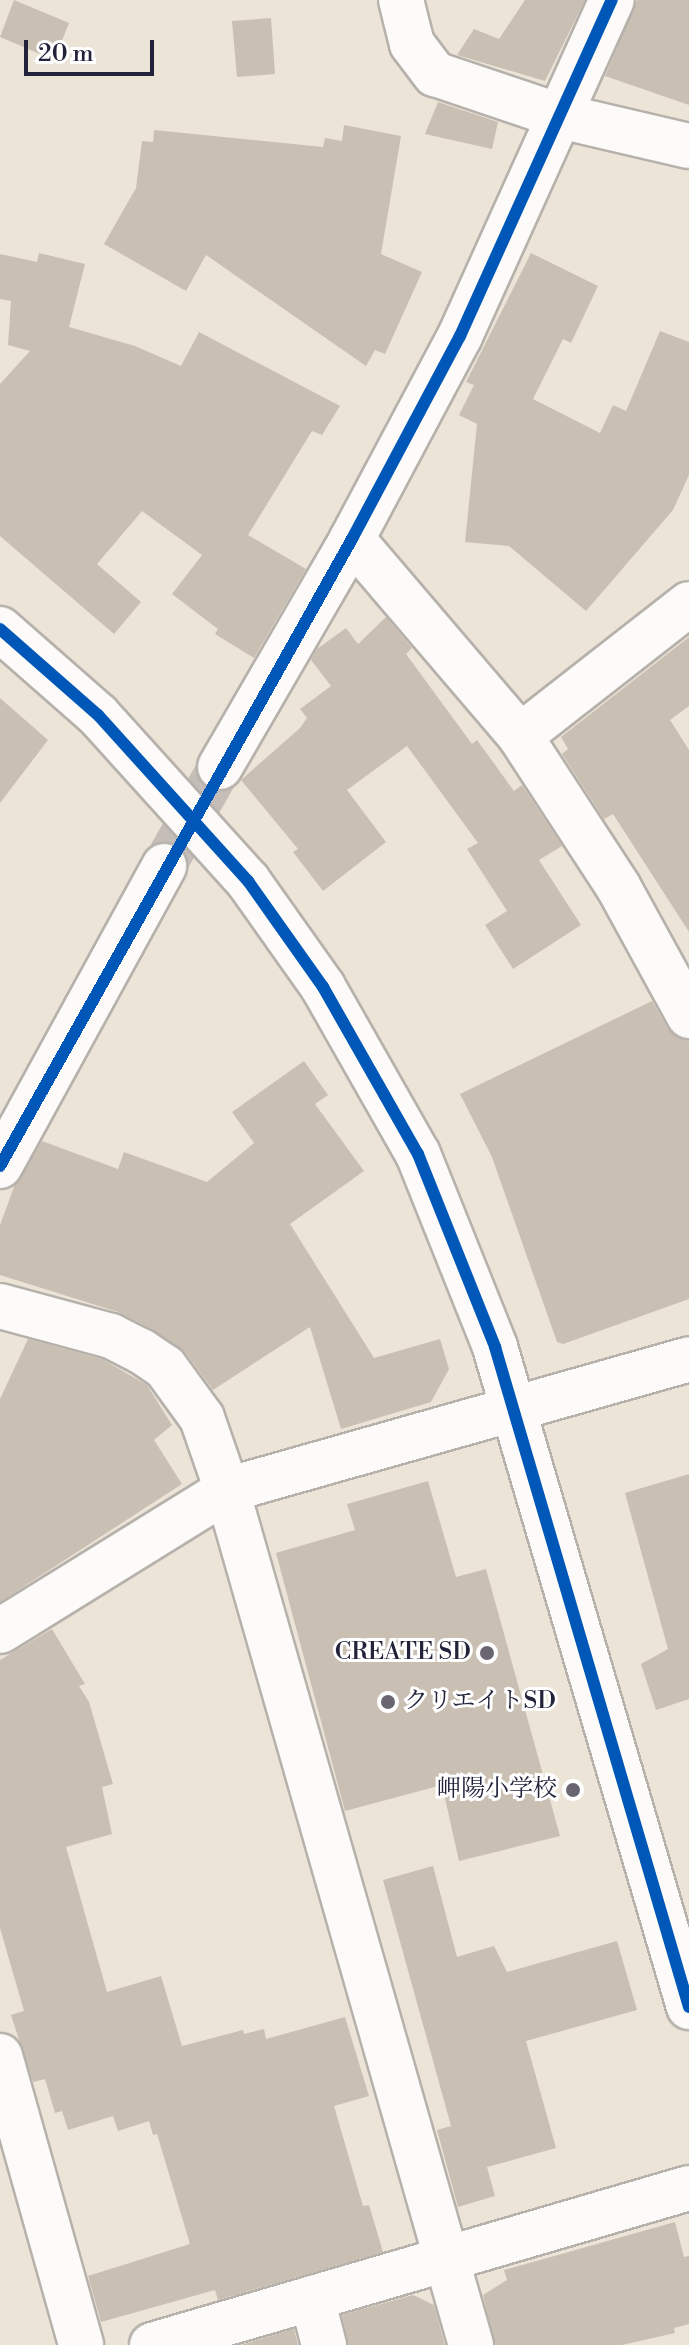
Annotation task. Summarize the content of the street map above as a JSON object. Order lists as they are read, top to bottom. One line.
{"places":["CREATE SD","クリエイトSD","岬陽小学校"],"scale_bar":"20 m"}
